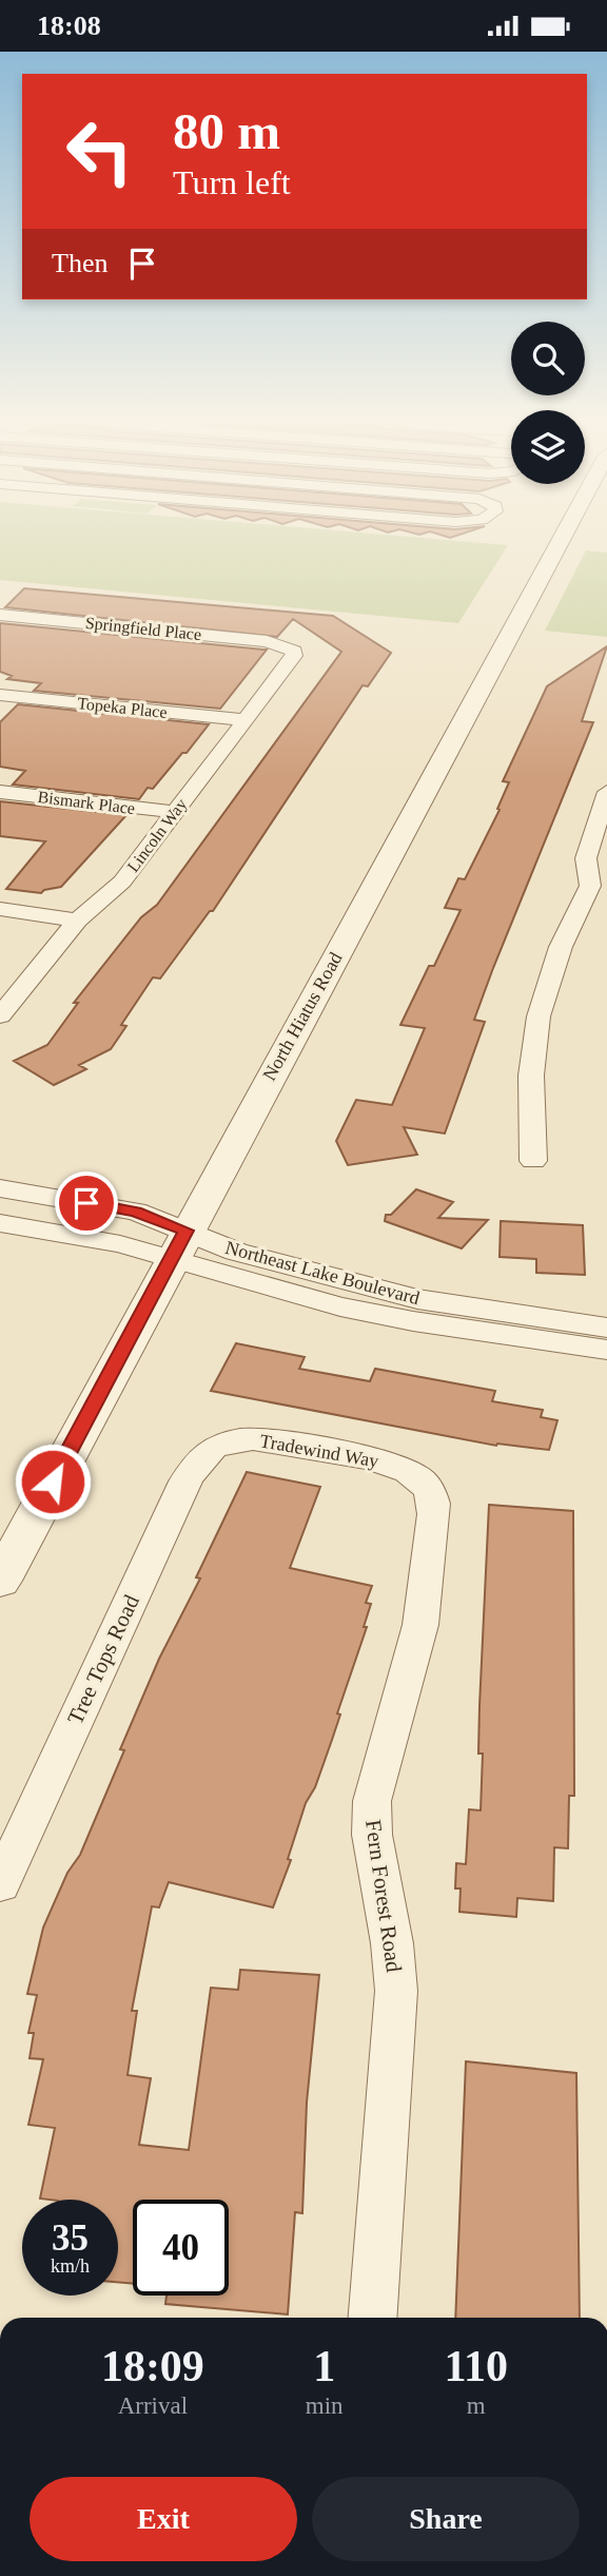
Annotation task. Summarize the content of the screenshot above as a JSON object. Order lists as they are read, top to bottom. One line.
{"streets":{"street":["Springfield Place","Topeka Place","Bismark Place","Lincoln Way","North Hiatus Road","Northeast Lake Boulevard","Tradewind Way","Tree Tops Road","Fern Forest Road"]},"crossings":[["Springfield Place","Lincoln Way"],["Topeka Place","Lincoln Way"],["Bismark Place","Lincoln Way"],["North Hiatus Road","Northeast Lake Boulevard"],["Tradewind Way","Tree Tops Road"],["Tradewind Way","Fern Forest Road"]],"page":{"status":"18:08","turn":["80 m","Turn left"],"then":"Then","speed":"35 km/h","limit":"40","eta":["18:09","Arrival","1","min","110","m"],"buttons":["Exit","Share"]}}
